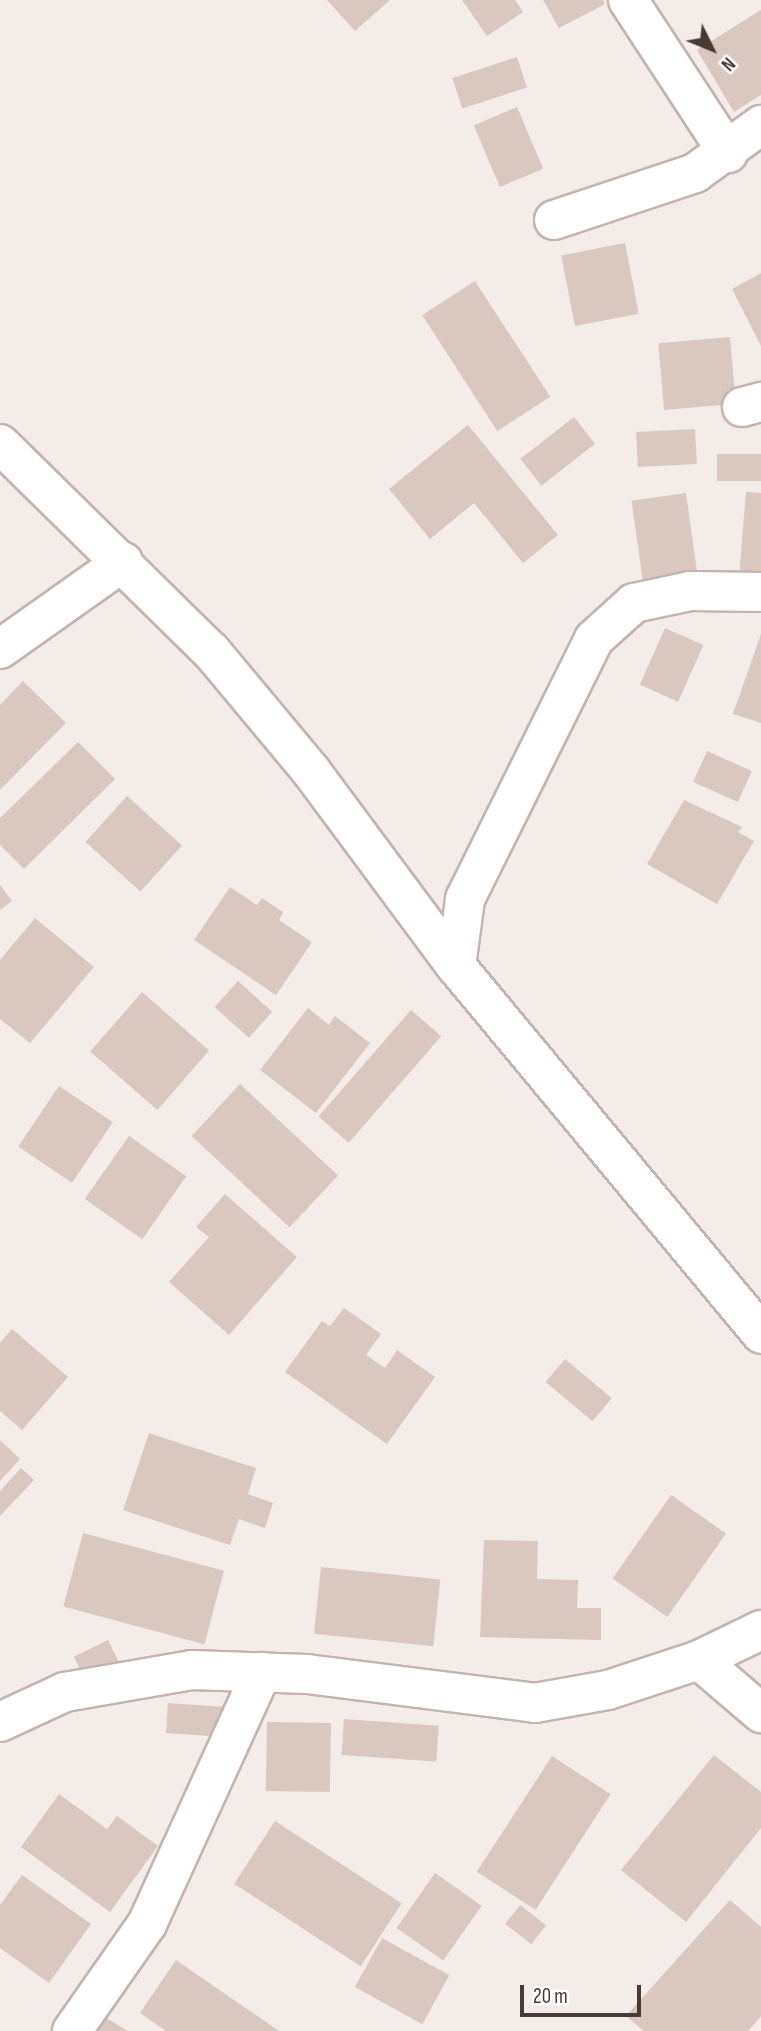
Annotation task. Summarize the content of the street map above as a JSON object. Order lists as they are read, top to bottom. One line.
{"scale_bar":"20 m","north":"bottom right"}
